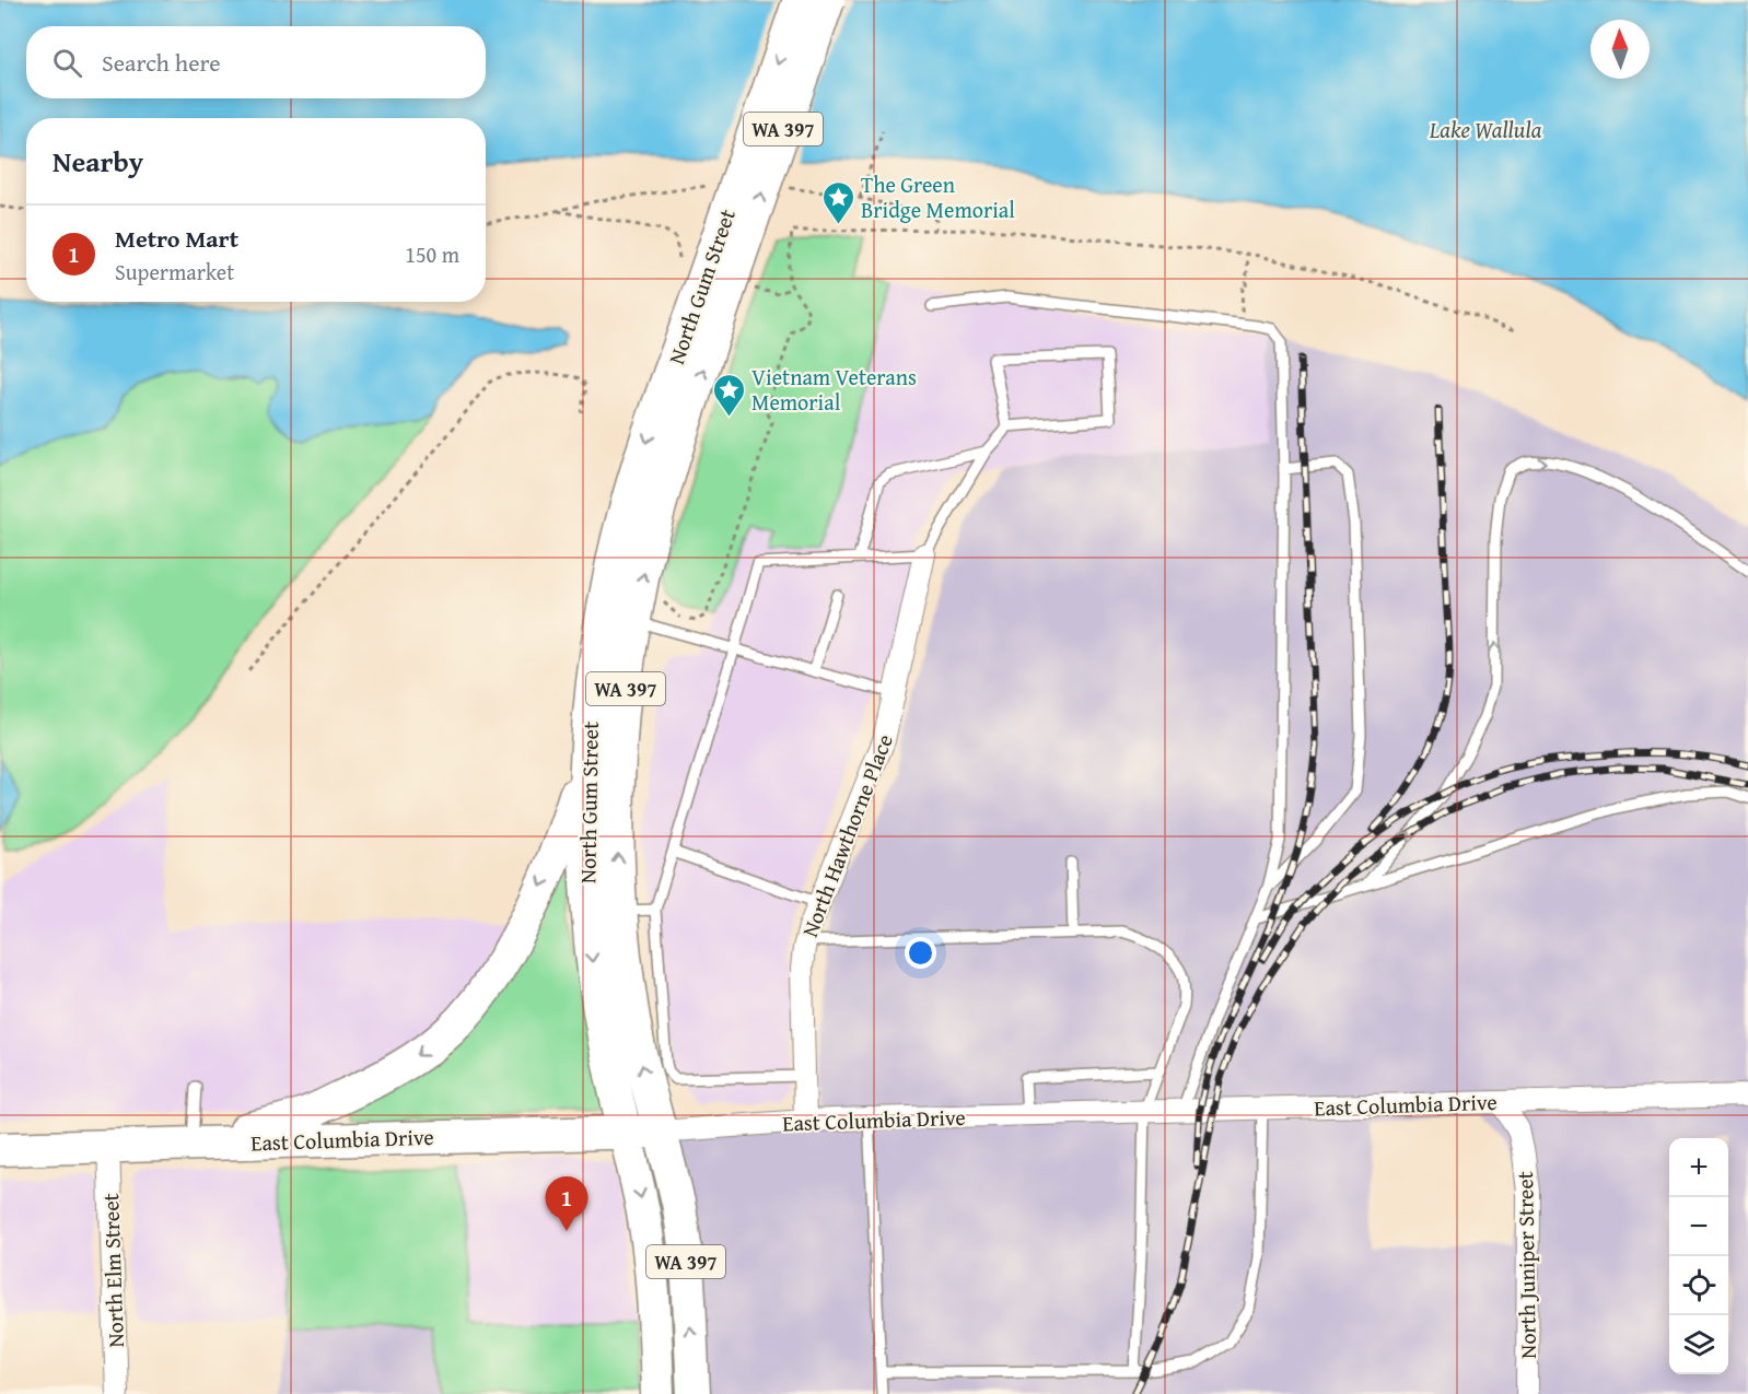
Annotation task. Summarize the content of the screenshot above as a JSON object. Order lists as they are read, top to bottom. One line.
{"streets":{"main road":["WA 397","North Gum Street","East Columbia Drive"],"street":["North Hawthorne Place","North Juniper Street","North Elm Street"]},"crossings":[["North Gum Street","East Columbia Drive"],["North Hawthorne Place","East Columbia Drive"],["East Columbia Drive","North Juniper Street"],["East Columbia Drive","North Elm Street"]],"water":["Lake Wallula"],"places":{"place":["The Green Bridge Memorial","Vietnam Veterans Memorial"]},"north":"top","page":{"search":"Search here","heading":"Nearby","list":[{"mark":"1","name":"Metro Mart","note":"Supermarket","value":"150 m"}],"map_buttons":["+","−"],"pins":"1"}}
